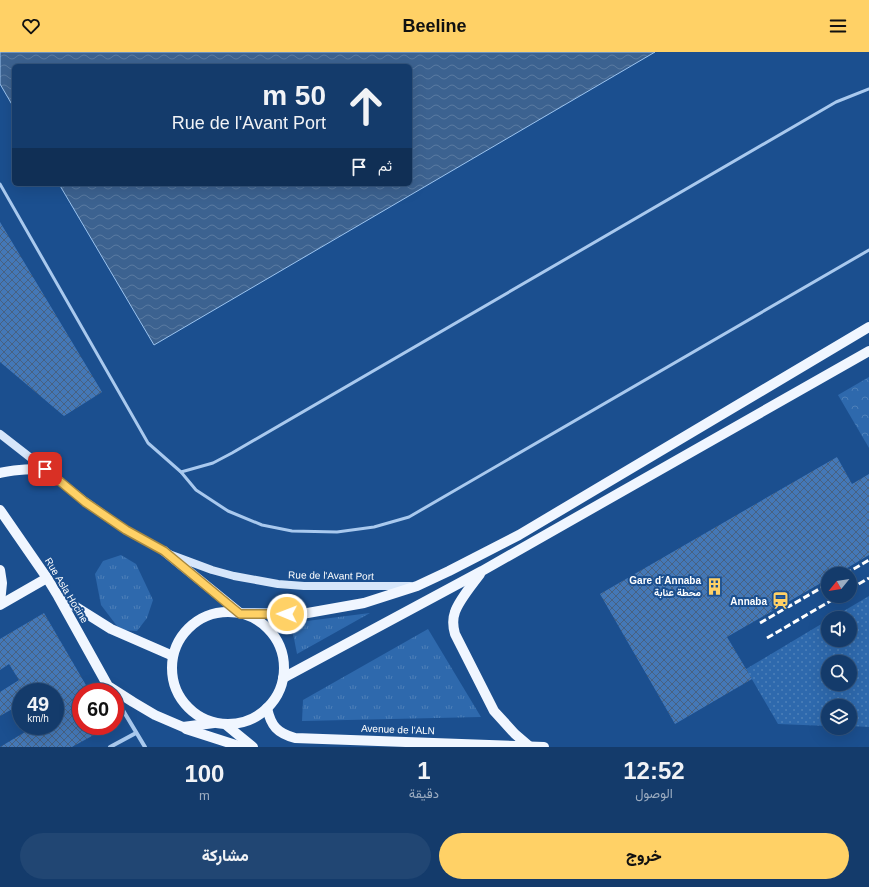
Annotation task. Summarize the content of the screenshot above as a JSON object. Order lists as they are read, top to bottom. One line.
{"streets":{"main road":["Rue Asla Hocine","Avenue de l'ALN"],"street":["Rue de l'Avant Port"]},"places":{"building":["Gare d´Annaba محطة عنابة"],"station":["Annaba"]},"north":"bottom left","page":{"header":"Beeline","turn":["50 m","Rue de l'Avant Port"],"then":"ثم","speed":"49 km/h","limit":"60","eta":["12:52","الوصول","1","دقيقة","100","m"],"buttons":["خروج","مشاركة"]}}
